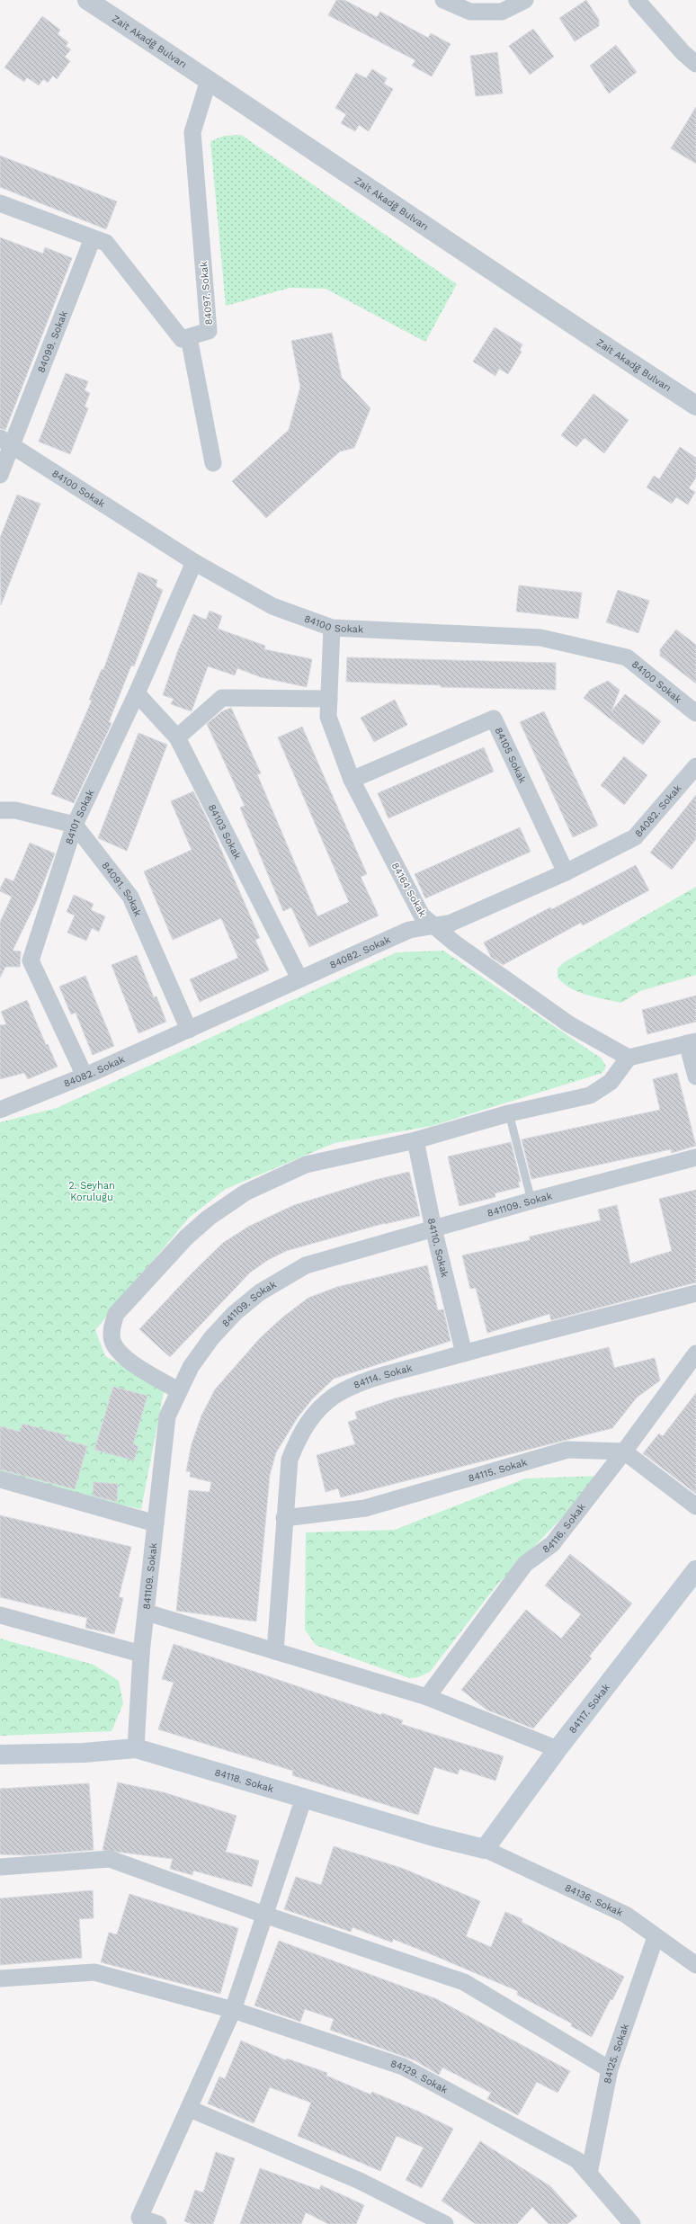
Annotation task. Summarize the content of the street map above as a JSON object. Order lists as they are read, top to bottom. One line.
{"streets":{"main road":["84117. Sokak","84118. Sokak"],"street":["Zait Akadğ Bulvarı","84097. Sokak","84099. Sokak","84100 Sokak","84105 Sokak","84082. Sokak","84101 Sokak","84103 Sokak","84091. Sokak","84164 Sokak","841109. Sokak","84110. Sokak","84114. Sokak","84115. Sokak","84116. Sokak","84136. Sokak","84125. Sokak","84129. Sokak"]},"crossings":[["Zait Akadğ Bulvarı","84097. Sokak"],["84099. Sokak","84100 Sokak"],["84100 Sokak","84101 Sokak"],["84100 Sokak","84164 Sokak"],["84105 Sokak","84082. Sokak"],["84105 Sokak","84164 Sokak"],["84082. Sokak","84101 Sokak"],["84082. Sokak","84103 Sokak"],["84082. Sokak","84091. Sokak"],["84082. Sokak","84164 Sokak"],["84101 Sokak","84103 Sokak"],["84101 Sokak","84091. Sokak"],["841109. Sokak","84110. Sokak"],["841109. Sokak","84118. Sokak"],["84110. Sokak","84114. Sokak"],["84114. Sokak","84115. Sokak"],["84115. Sokak","84116. Sokak"],["84117. Sokak","84118. Sokak"],["84117. Sokak","84136. Sokak"],["84118. Sokak","84136. Sokak"],["84136. Sokak","84125. Sokak"],["84125. Sokak","84129. Sokak"]],"parks":["2. Seyhan Koruluğu"]}
